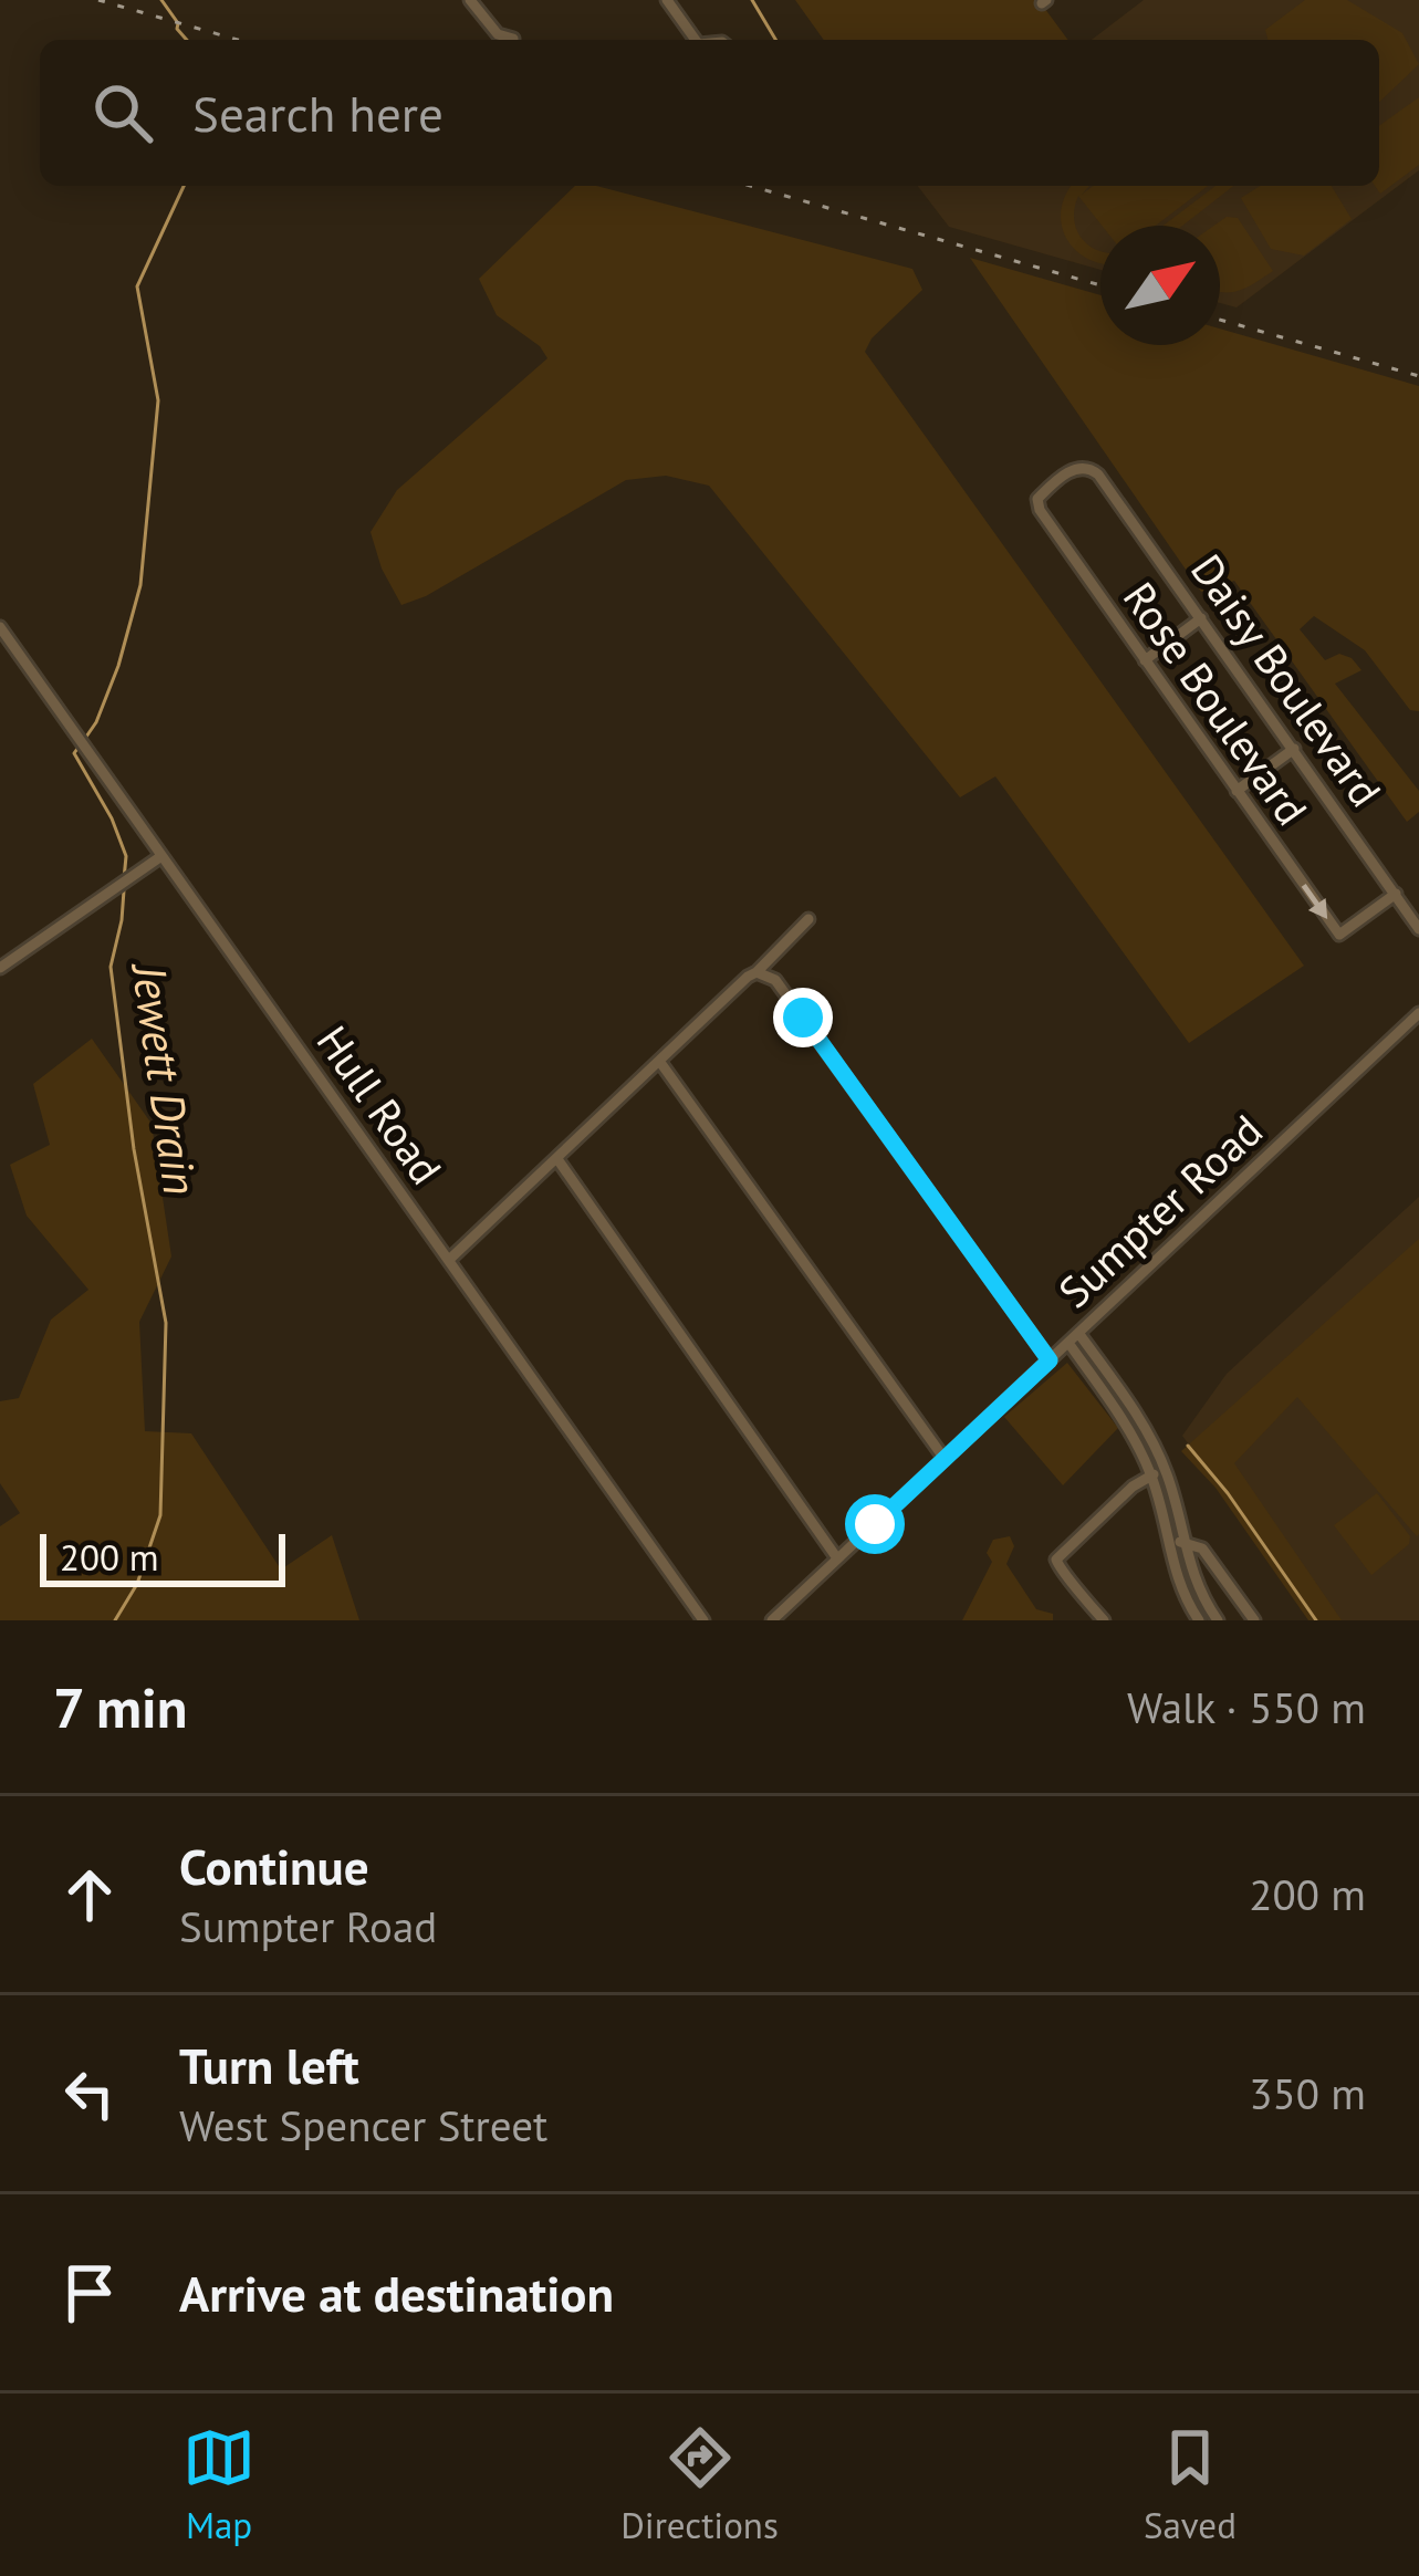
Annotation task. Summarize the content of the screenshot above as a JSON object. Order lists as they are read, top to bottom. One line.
{"streets":{"street":["Daisy Boulevard","Rose Boulevard","Hull Road","Sumpter Road"]},"crossings":[["Daisy Boulevard","Rose Boulevard"]],"water":["Jewett Drain"],"scale_bar":"200 m","north":"top right","page":{"search":"Search here","scale":"200 m","heading":["7 min","Walk · 550 m"],"list":[["Continue","Sumpter Road","200 m"],["Turn left","West Spencer Street","350 m"],"Arrive at destination"],"nav":["Map","Directions","Saved"]}}
